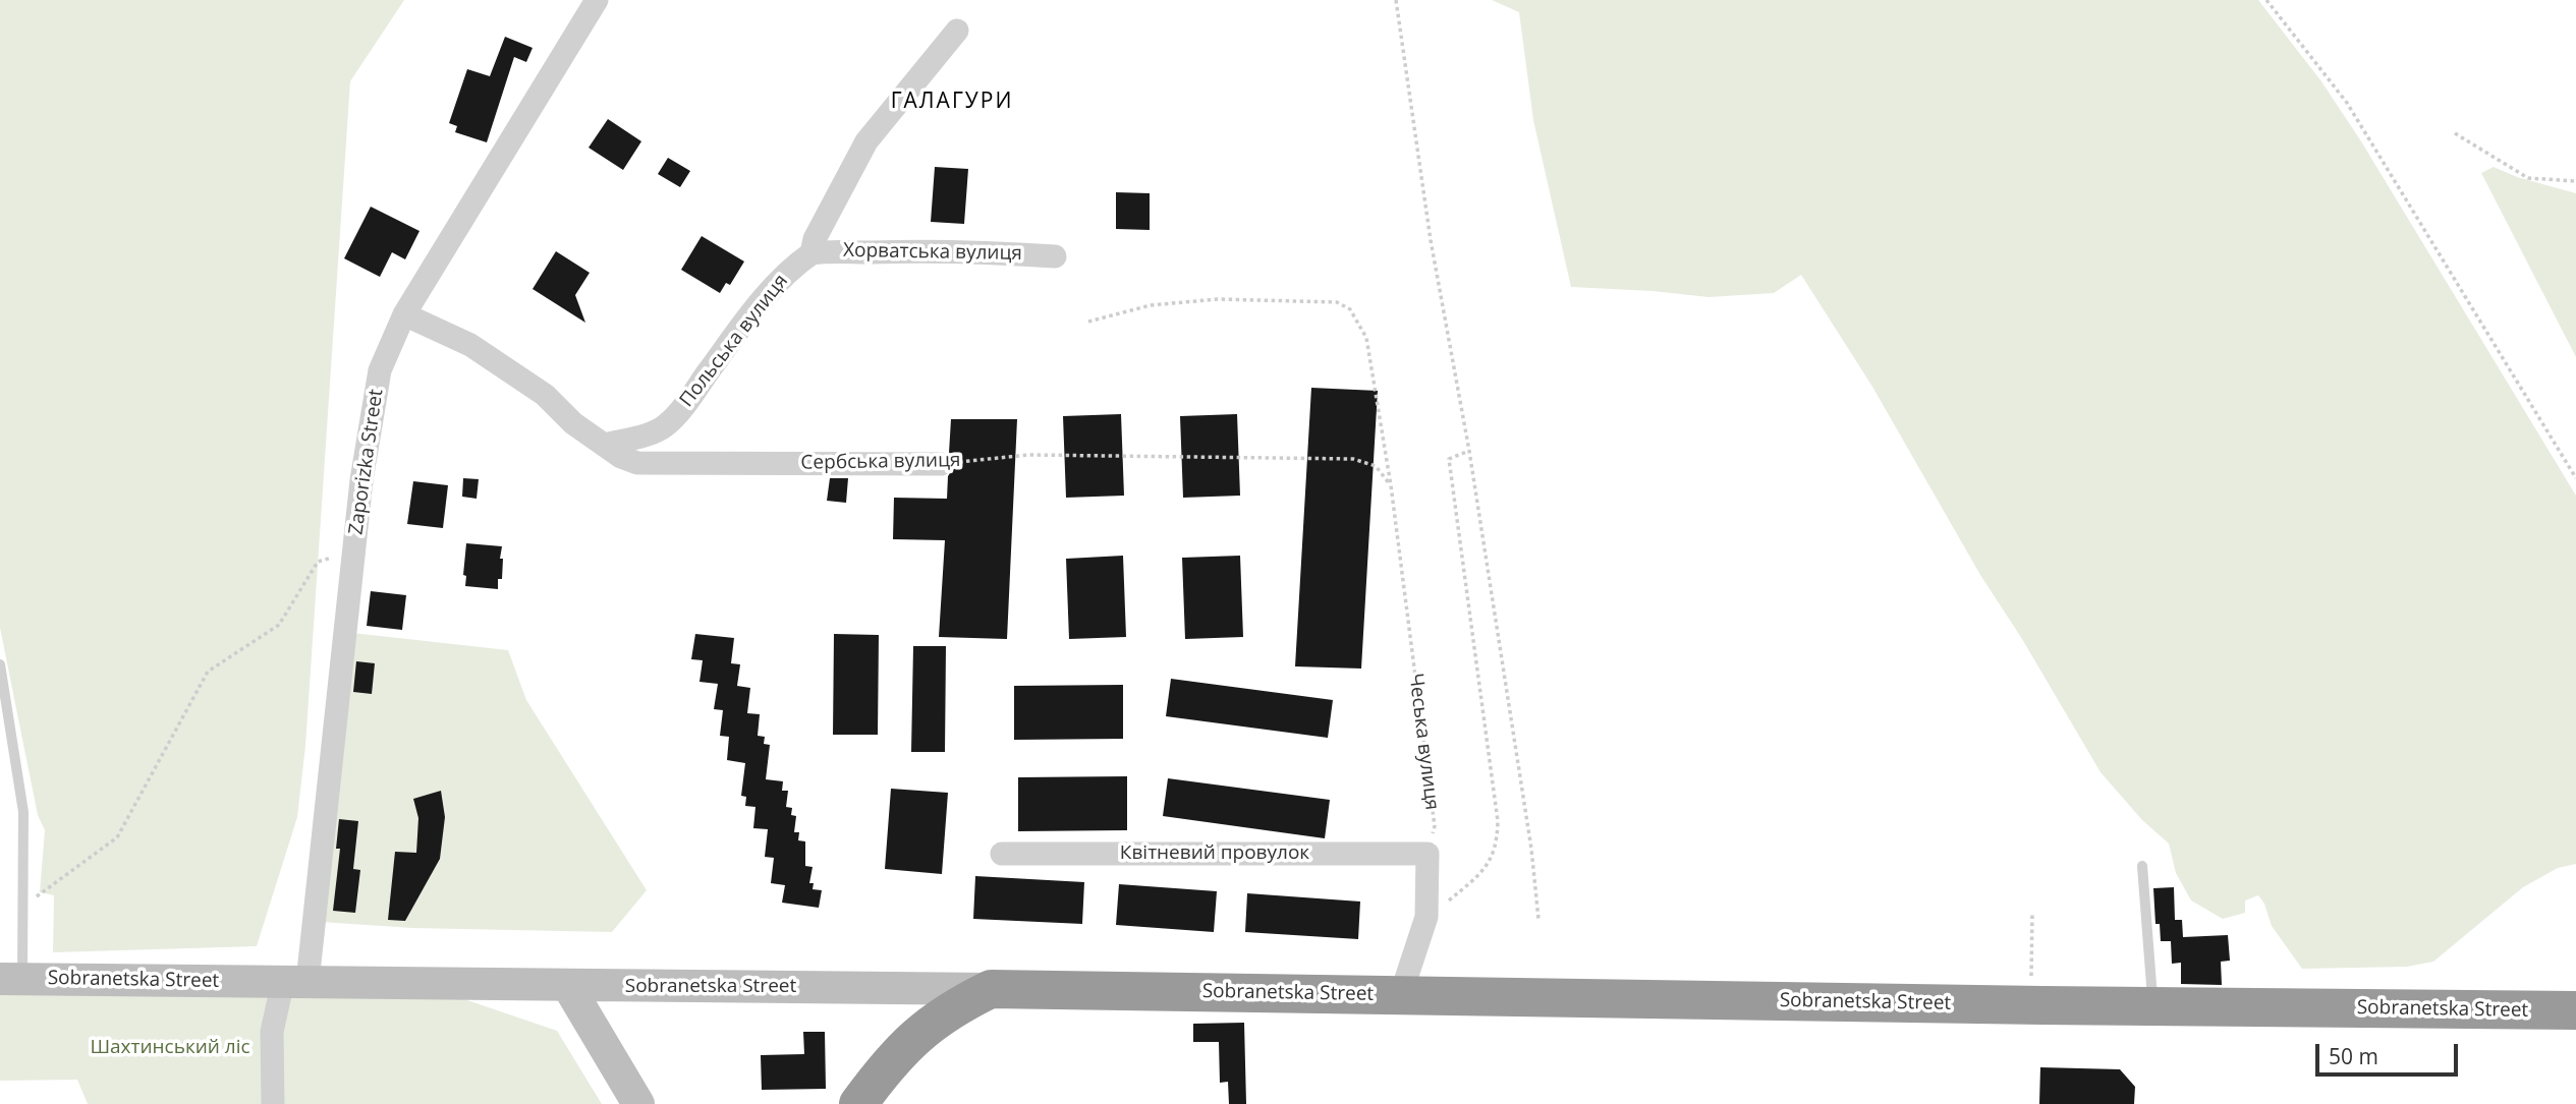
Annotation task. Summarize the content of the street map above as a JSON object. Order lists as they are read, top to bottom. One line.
{"streets":{"highway":["Sobranetska Street"],"street":["Хорватська вулиця","Польська вулиця","Zaporizka Street","Сербська вулиця","Квітневий провулок"],"path":["Чеська вулиця"]},"crossings":[["Хорватська вулиця","Польська вулиця"],["Польська вулиця","Сербська вулиця"],["Zaporizka Street","Сербська вулиця"],["Zaporizka Street","Sobranetska Street"],["Сербська вулиця","Чеська вулиця"],["Чеська вулиця","Квітневий провулок"]],"districts":["ГАЛАГУРИ"],"parks":["Шахтинський ліс"],"scale_bar":"50 m"}
